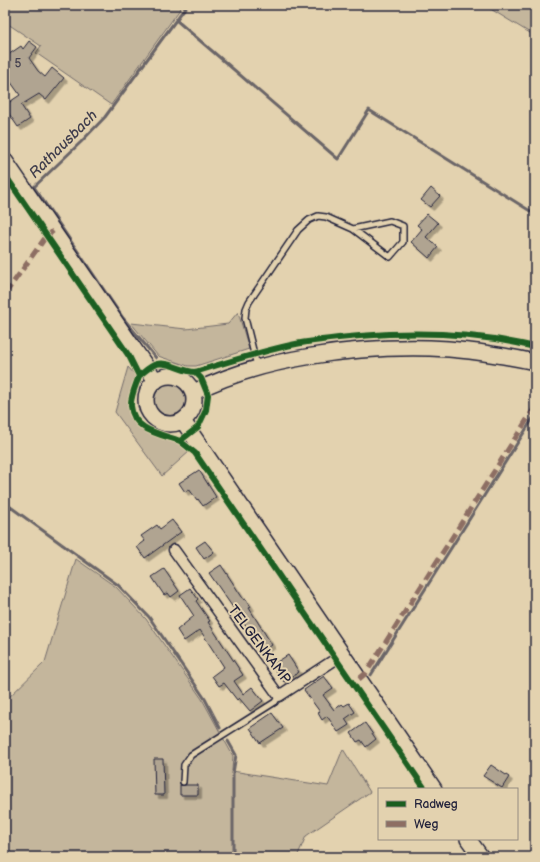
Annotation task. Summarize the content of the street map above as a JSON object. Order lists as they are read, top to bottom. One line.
{"streets":{"street":["TELGENKAMP"]},"water":["Rathausbach"],"house_numbers":["5"],"legend":["Radweg","Weg"]}
